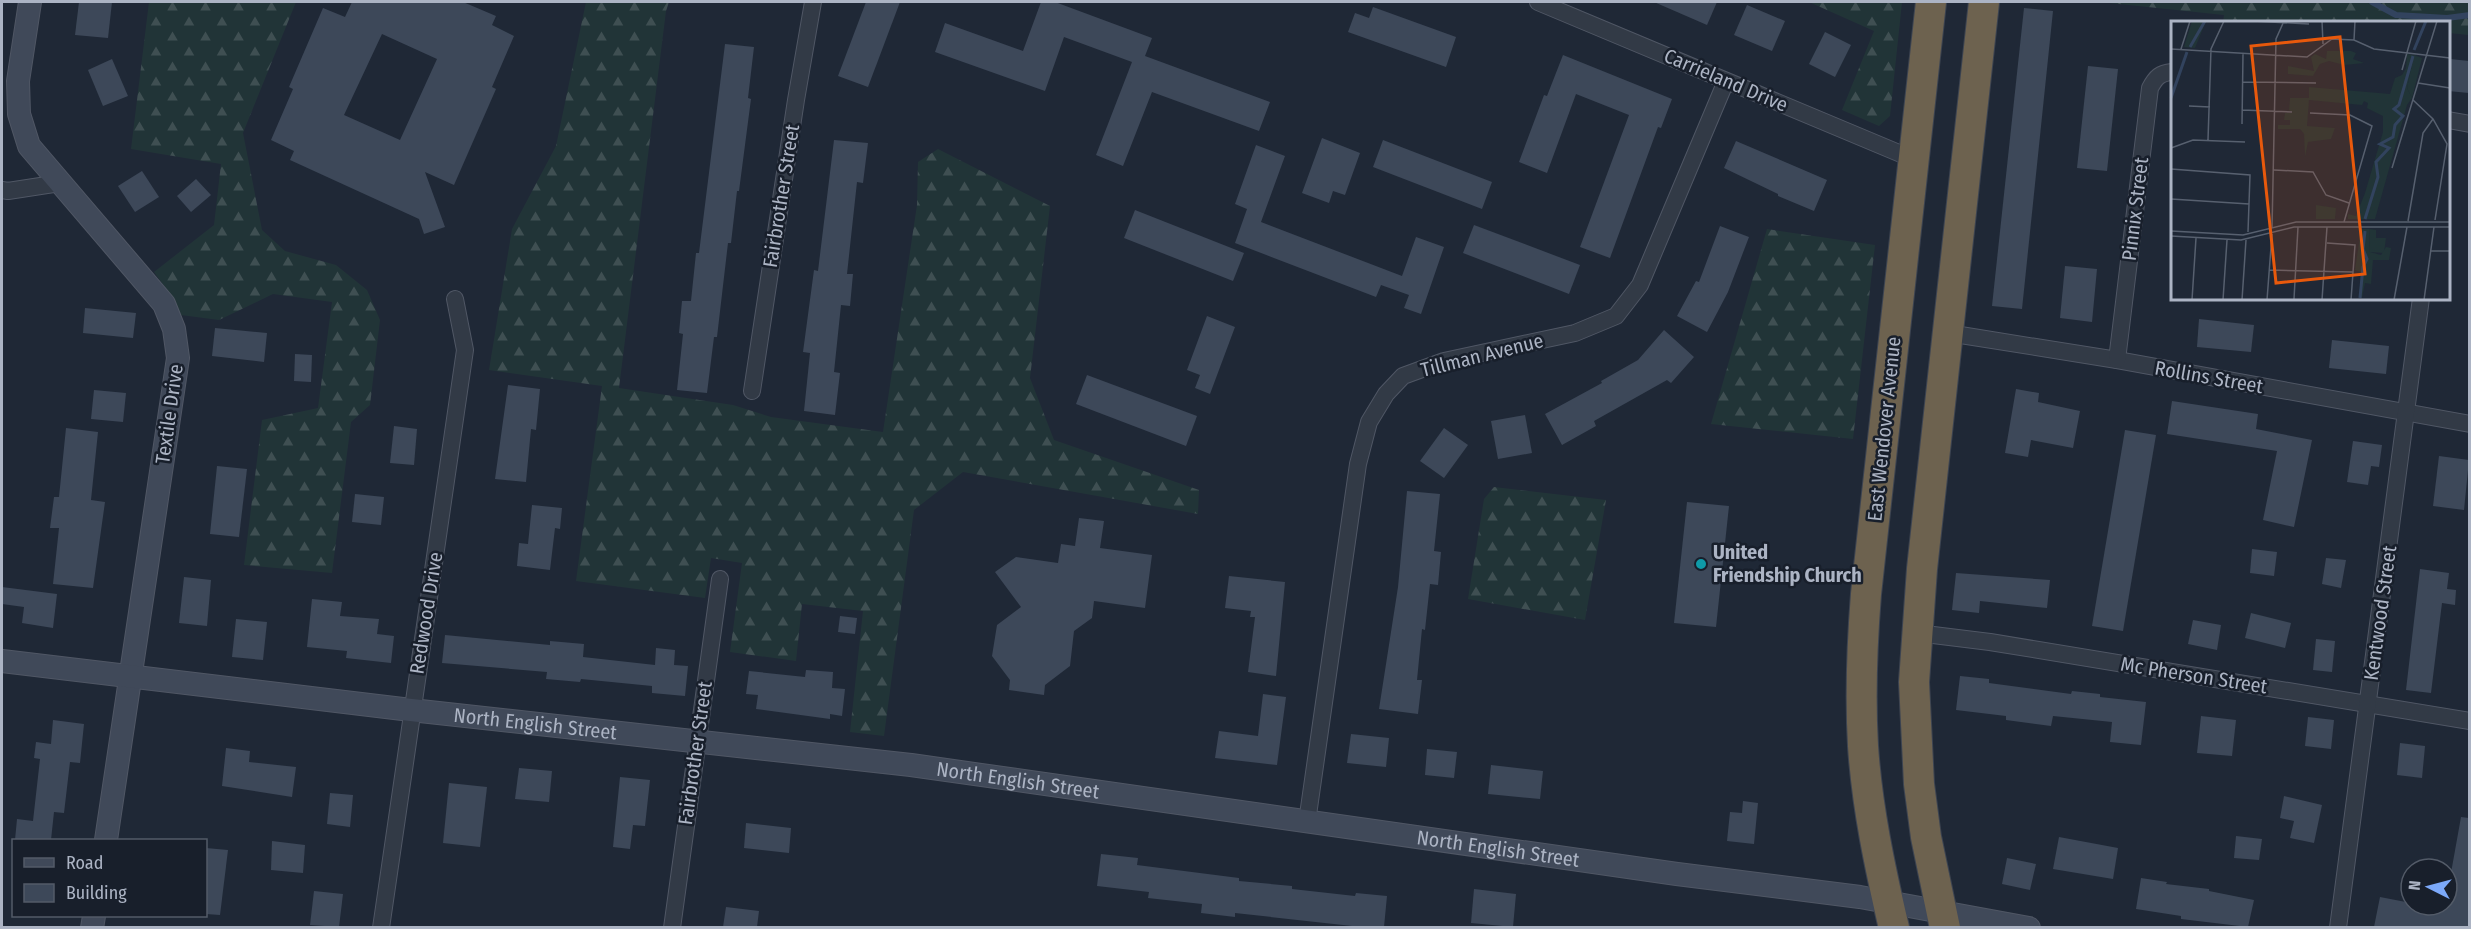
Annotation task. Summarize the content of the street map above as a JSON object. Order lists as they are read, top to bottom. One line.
{"streets":{"highway":["East Wendover Avenue"],"street":["Carrieland Drive","Fairbrother Street","Pinnix Street","Tillman Avenue","Rollins Street","Textile Drive","Redwood Drive","Kentwood Street","Mc Pherson Street","North English Street"]},"crossings":[["Carrieland Drive","Tillman Avenue"],["Carrieland Drive","East Wendover Avenue"],["Fairbrother Street","North English Street"],["Pinnix Street","Rollins Street"],["Tillman Avenue","North English Street"],["Rollins Street","Kentwood Street"],["Textile Drive","North English Street"],["East Wendover Avenue","North English Street"],["Redwood Drive","North English Street"],["Kentwood Street","Mc Pherson Street"]],"places":["United Friendship Church"],"legend":["Road","Building"],"north":"left"}
